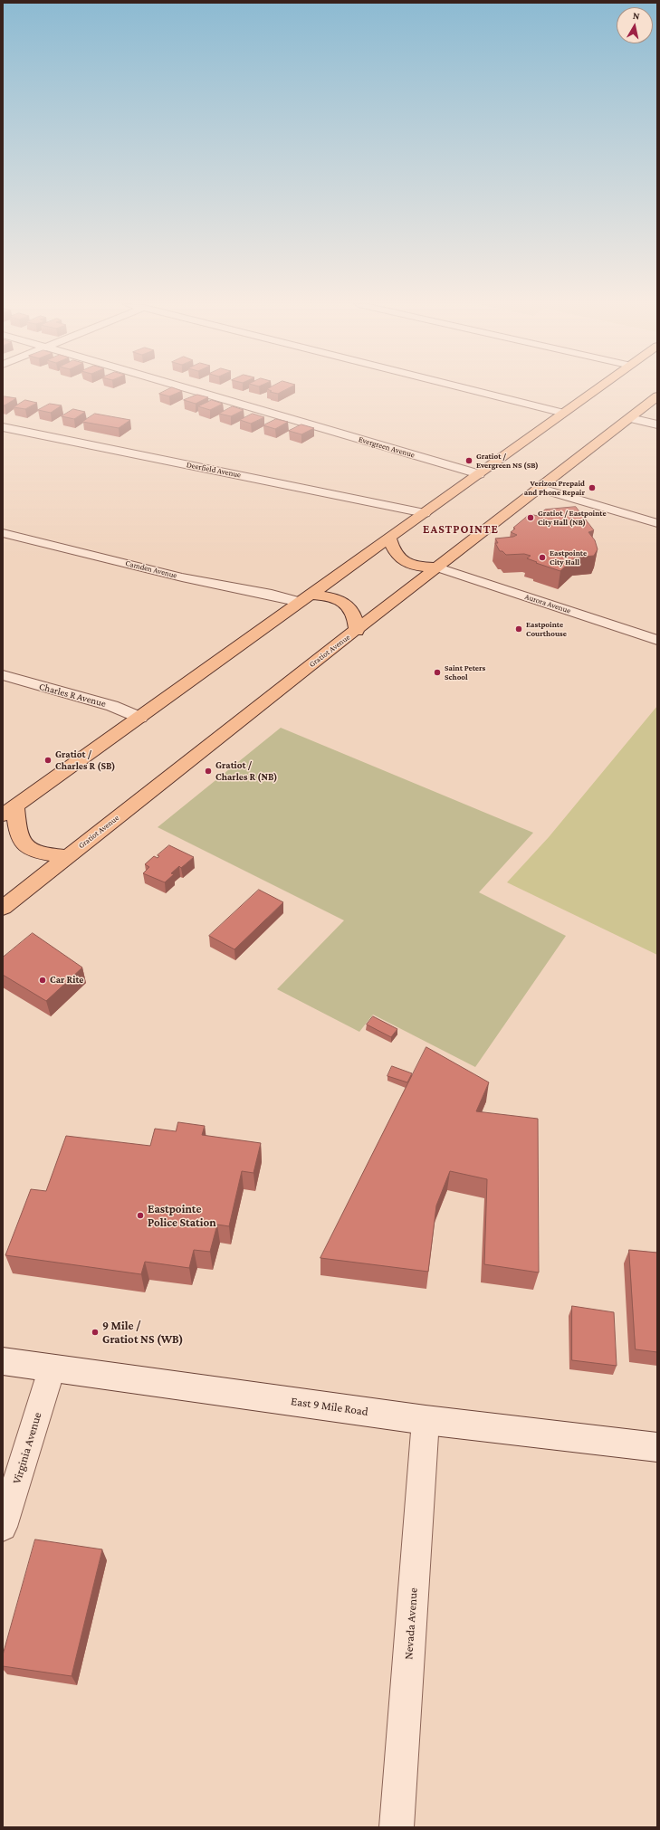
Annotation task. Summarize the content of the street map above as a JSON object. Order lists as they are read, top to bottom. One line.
{"streets":{"main road":["Gratiot Avenue","East 9 Mile Road"],"street":["Evergreen Avenue","Deerfield Avenue","Camden Avenue","Aurora Avenue","Charles R Avenue","Virginia Avenue","Nevada Avenue"]},"crossings":[["Aurora Avenue","Gratiot Avenue"],["East 9 Mile Road","Virginia Avenue"],["East 9 Mile Road","Nevada Avenue"]],"districts":["EASTPOINTE"],"places":["Gratiot / Evergreen NS (SB)","Verizon Prepaid and Phone Repair","Gratiot / Eastpointe City Hall (NB)","Eastpointe City Hall","Eastpointe Courthouse","Saint Peters School","Gratiot / Charles R (SB)","Gratiot / Charles R (NB)","Car Rite","Eastpointe Police Station","9 Mile / Gratiot NS (WB)"],"north":"top"}
